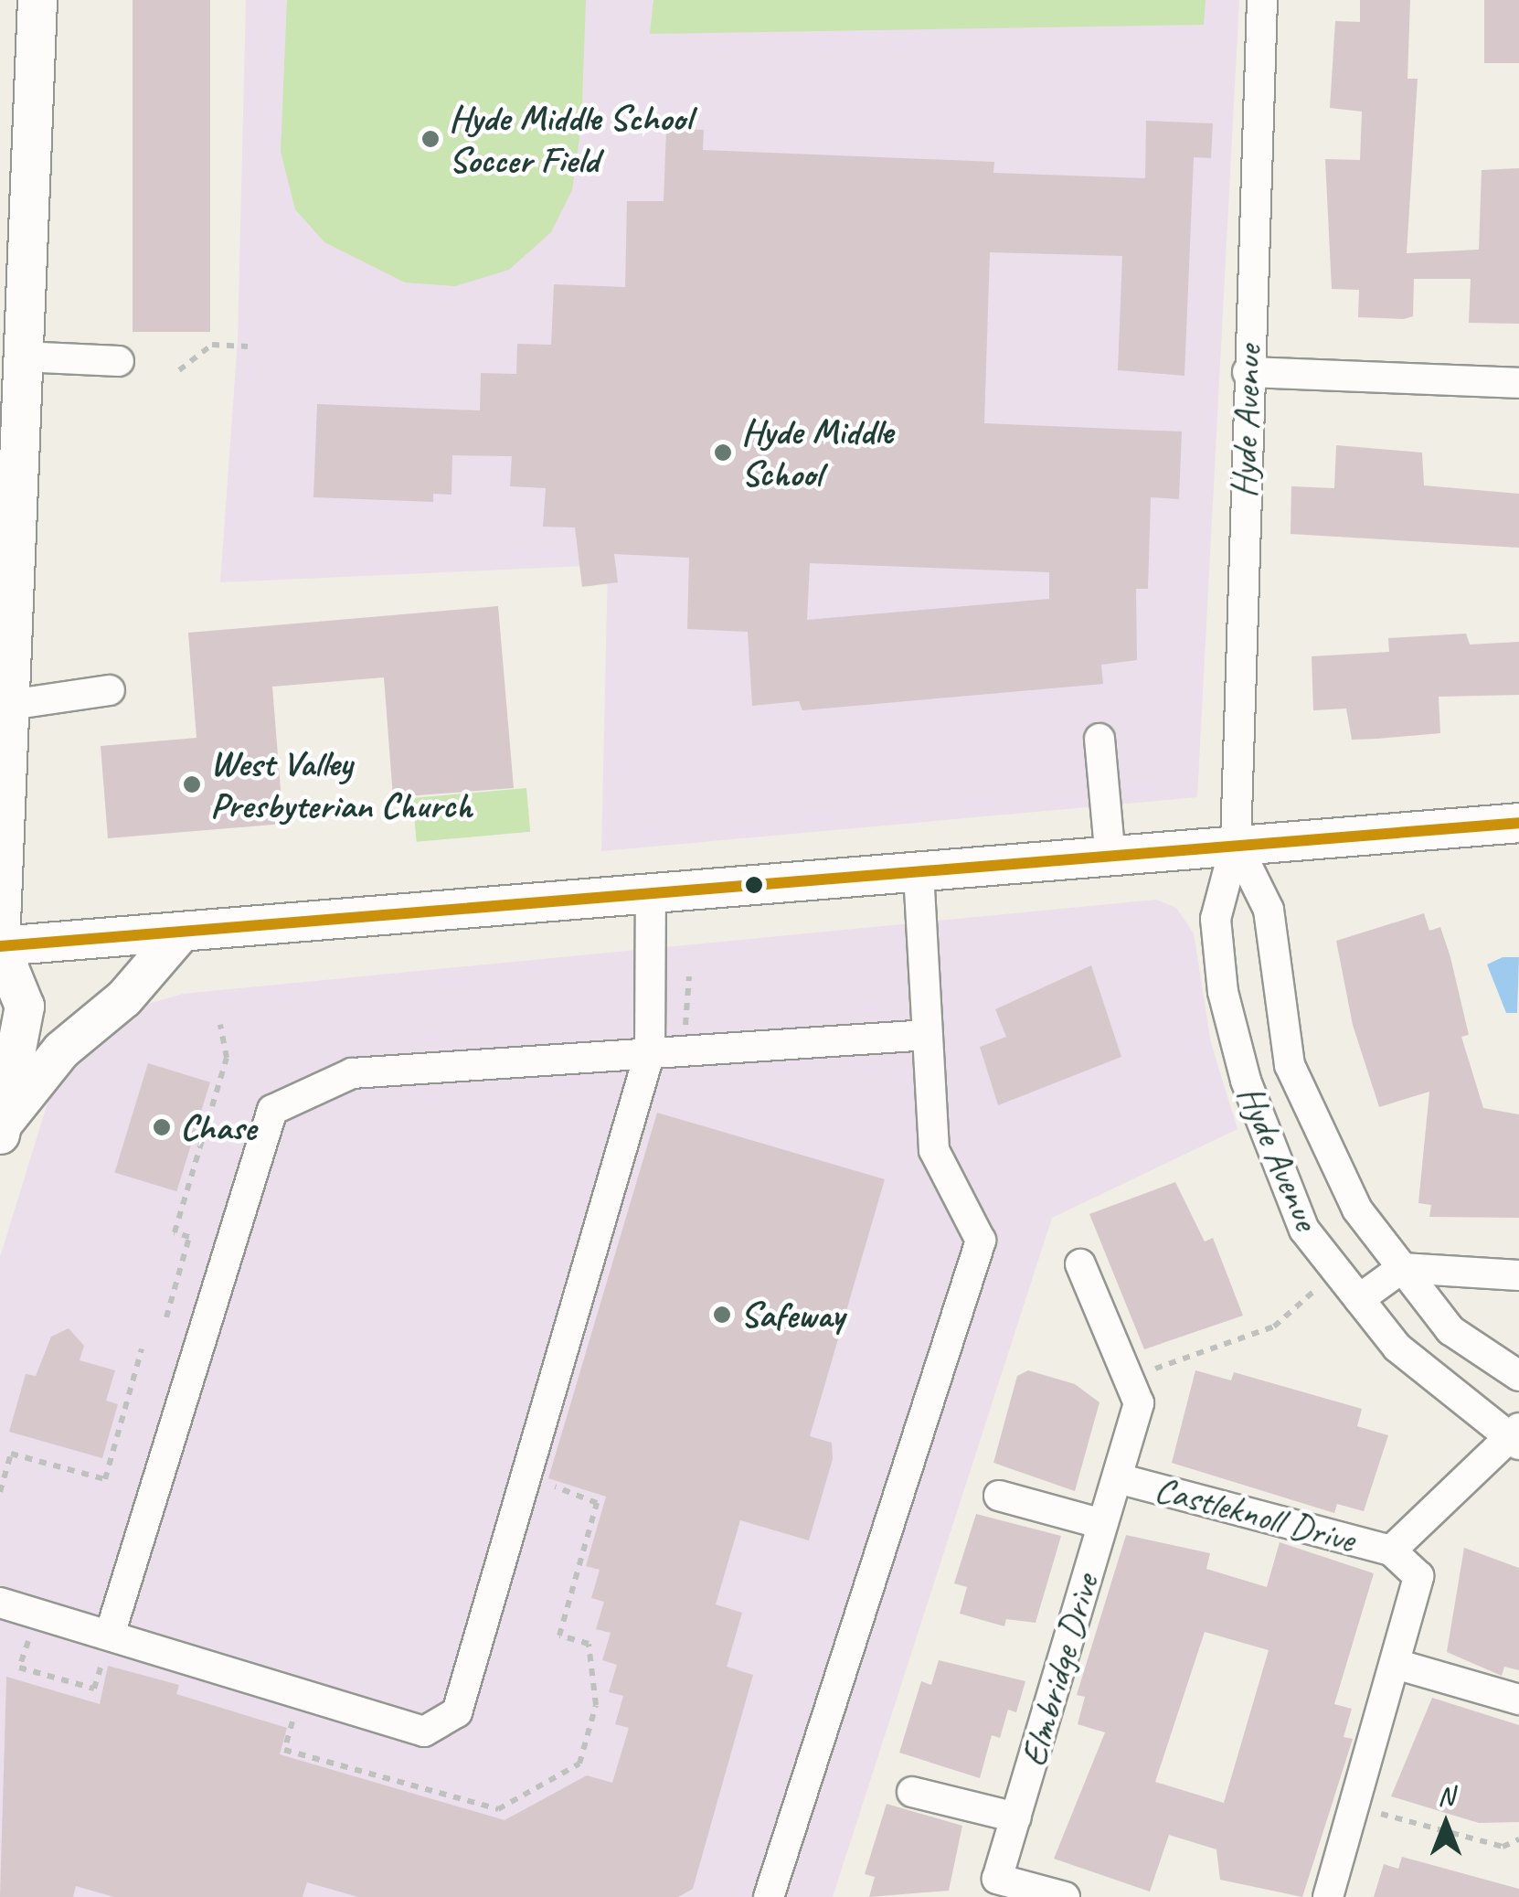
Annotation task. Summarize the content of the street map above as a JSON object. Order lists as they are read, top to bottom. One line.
{"streets":{"street":["Hyde Avenue","Castleknoll Drive","Elmbridge Drive"]},"crossings":[["Castleknoll Drive","Elmbridge Drive"]],"places":["Hyde Middle School Soccer Field","Hyde Middle School","West Valley Presbyterian Church","Chase","Safeway"],"north":"top"}
